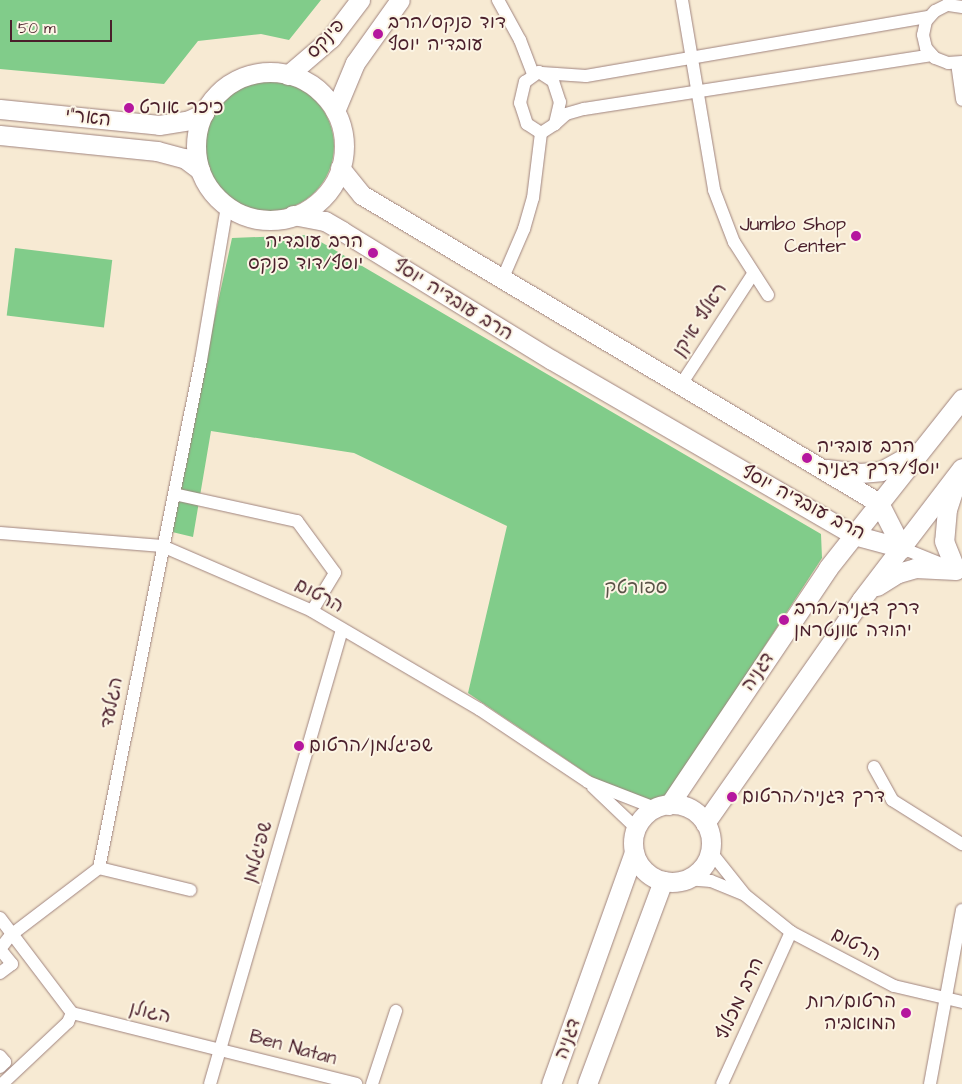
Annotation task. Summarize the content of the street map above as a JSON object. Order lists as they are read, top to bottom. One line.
{"streets":{"main road":["פינקס","האר\"י","הרב עובדיה יוסף","דגניה"],"street":["ראלף איקן","הרטום","הגלעד","שפיגלמן","הרב מכלוף","הגולן","Ben Natan"]},"crossings":[["פינקס","האר\"י"],["פינקס","הרב עובדיה יוסף"],["פינקס","הגלעד"],["האר\"י","הרב עובדיה יוסף"],["האר\"י","הגלעד"],["הרב עובדיה יוסף","ראלף איקן"],["הרב עובדיה יוסף","דגניה"],["הרב עובדיה יוסף","הגלעד"],["הרטום","דגניה"],["הרטום","הגלעד"],["הרטום","שפיגלמן"],["הרטום","הרב מכלוף"],["שפיגלמן","הגולן"],["שפיגלמן","Ben Natan"],["הגולן","Ben Natan"]],"parks":["ספורטק"],"places":["דוד פנקס/הרב עובדיה יוסף","כיכר אורט","Jumbo Shop Center","הרב עובדיה יוסף/דוד פנקס","הרב עובדיה יוסף/דרך דגניה","דרך דגניה/הרב יהודה אונטרמן","שפיגלמן/הרטום","דרך דגניה/הרטום","הרטום/רות המואביה"],"scale_bar":"50 m"}
